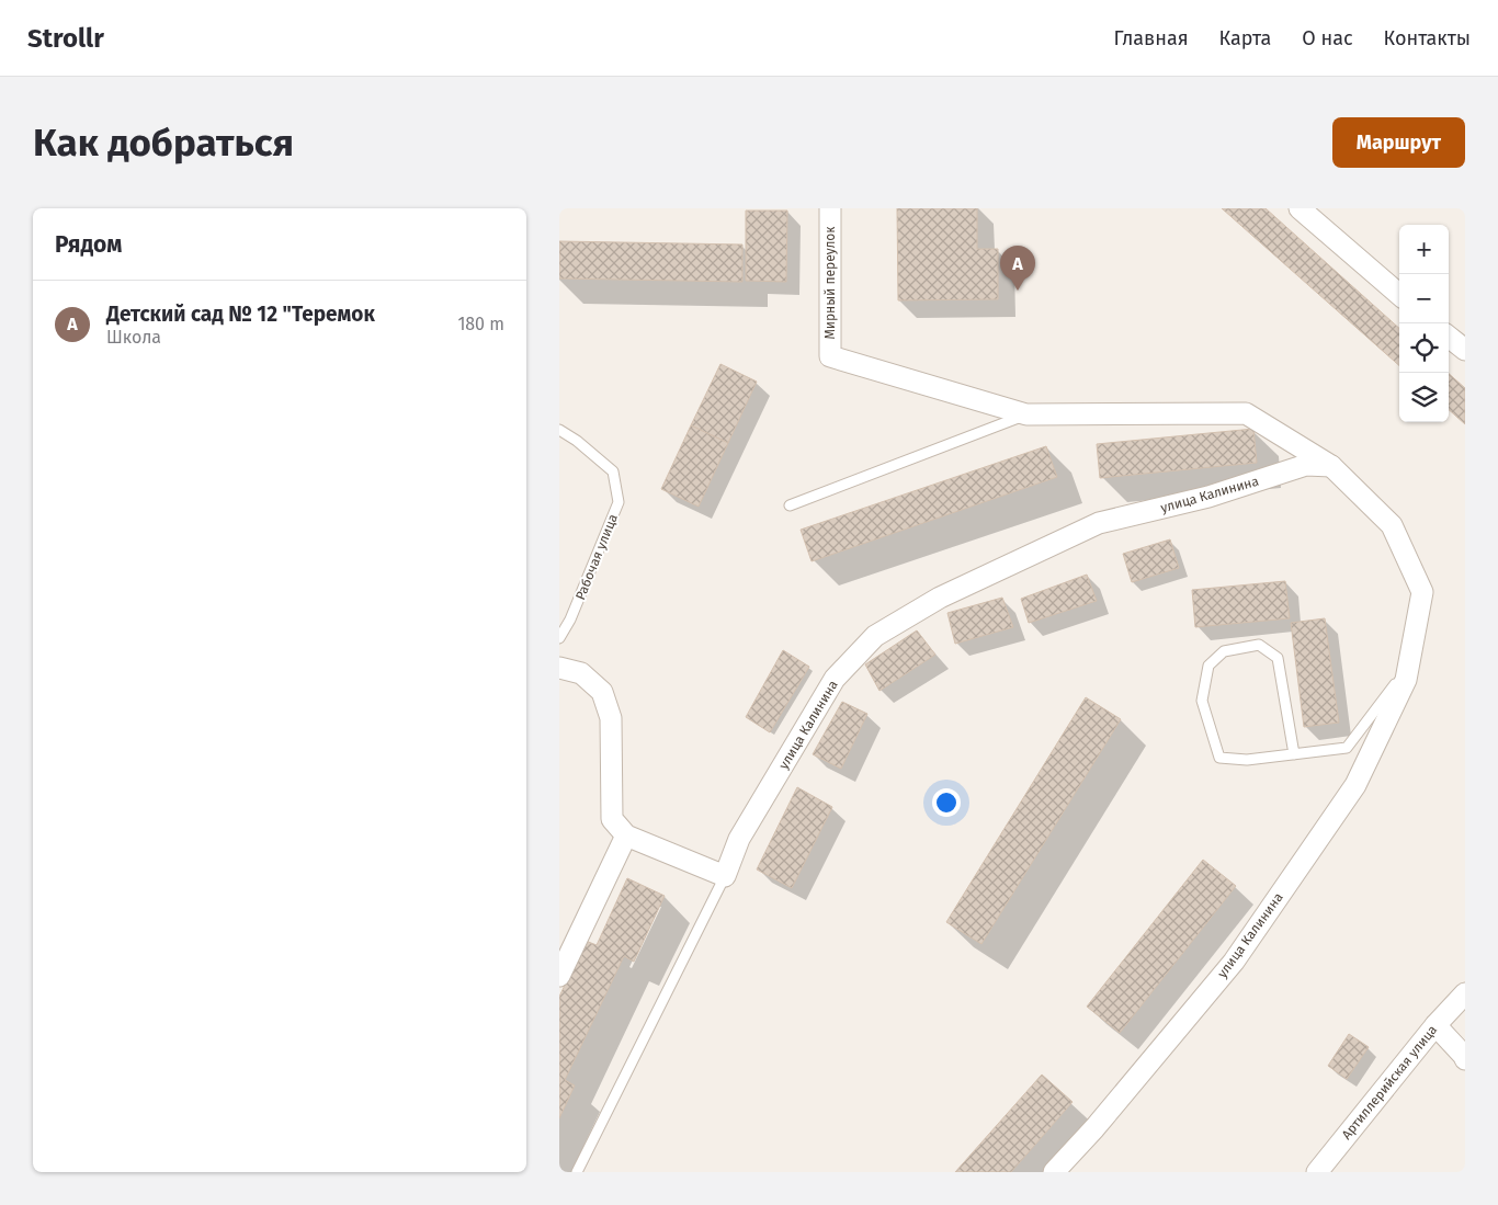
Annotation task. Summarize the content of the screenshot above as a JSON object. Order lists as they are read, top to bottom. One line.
{"streets":{"street":["Мирный переулок","улица Калинина","Артиллерийская улица"],"lane":["Рабочая улица"]},"page":{"header":"Strollr","nav":["Главная","Карта","О нас","Контакты"],"buttons":"Маршрут","title":"Как добраться","heading":"Рядом","map_buttons":["+","−"],"pins":"A","list":[{"mark":"A","name":"Детский сад № 12 \"Теремок","note":"Школа","value":"180 m"}]}}
